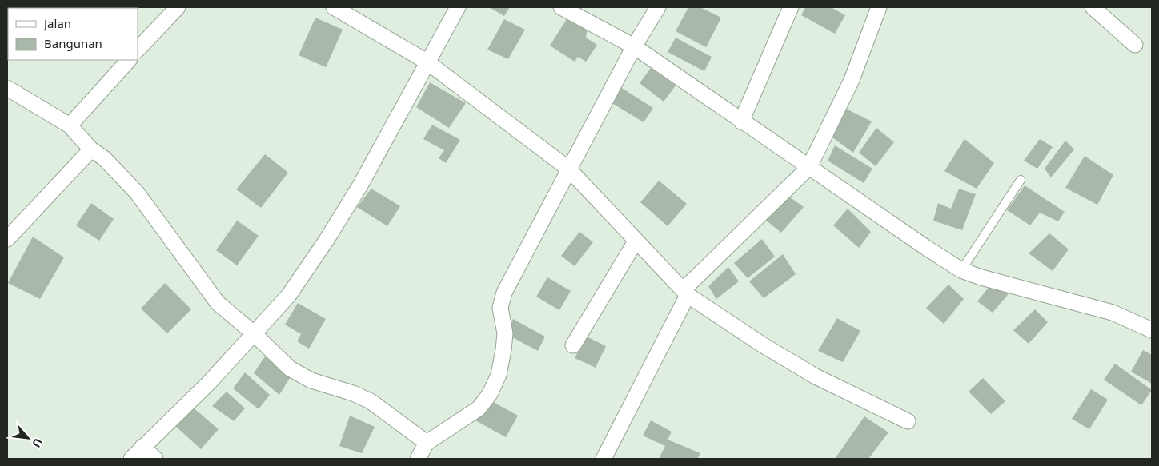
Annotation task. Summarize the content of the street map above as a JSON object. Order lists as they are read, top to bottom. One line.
{"legend":["Jalan","Bangunan"],"north":"bottom right"}
